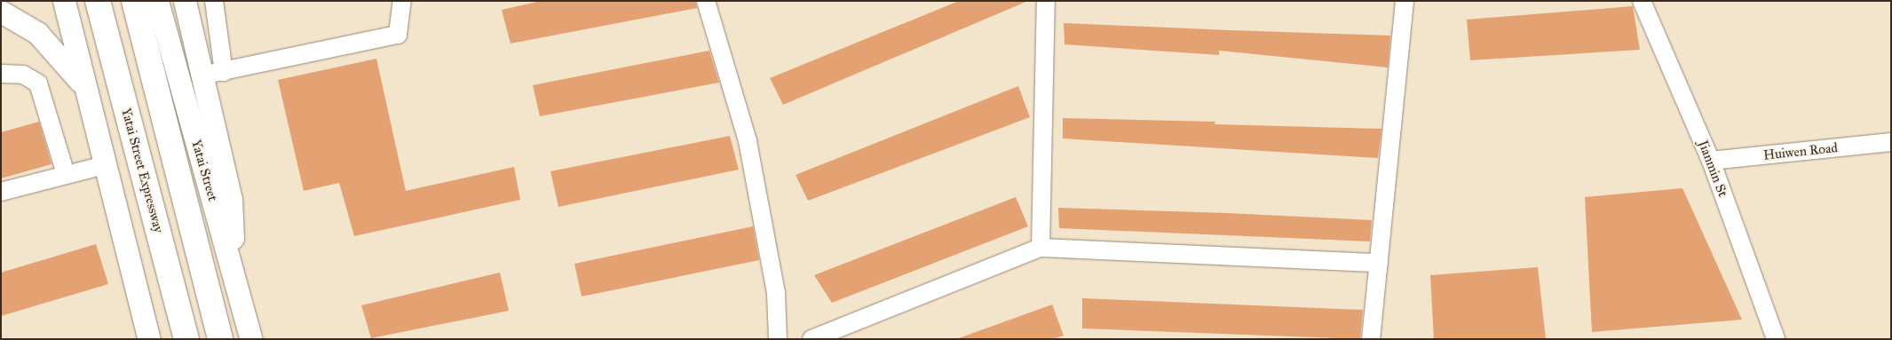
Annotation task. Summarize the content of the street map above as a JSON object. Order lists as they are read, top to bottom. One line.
{"streets":{"highway":["Yatai Street Expressway"],"main road":["Yatai Street"],"street":["Huiwen Road","Jianmin St"]},"crossings":[["Huiwen Road","Jianmin St"]]}
